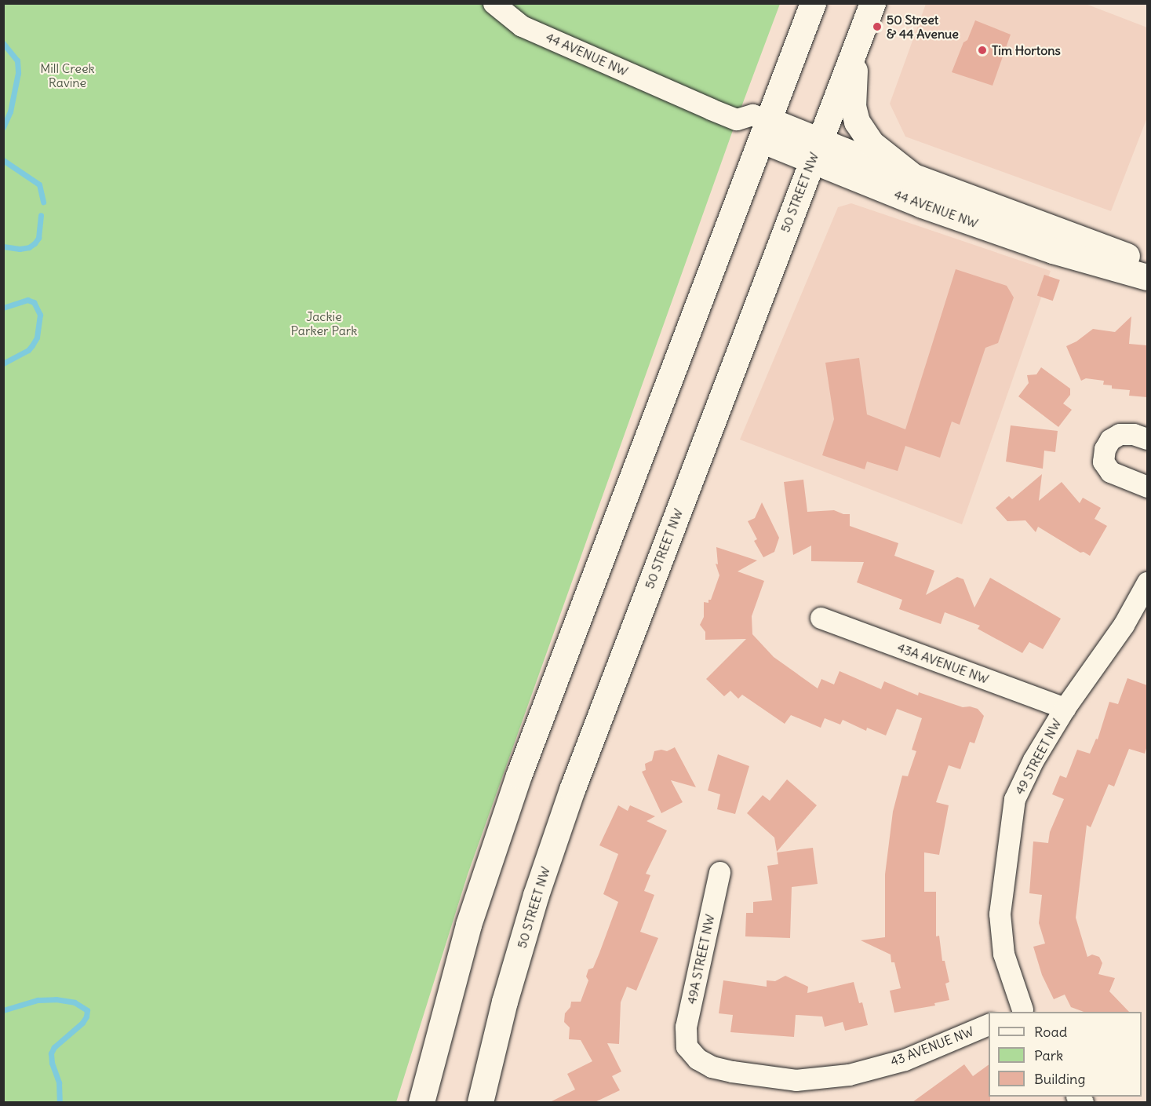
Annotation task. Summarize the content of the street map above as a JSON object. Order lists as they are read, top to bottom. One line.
{"streets":{"main road":["44 AVENUE NW","50 STREET NW"],"street":["43A AVENUE NW","49 STREET NW","49A STREET NW","43 AVENUE NW"]},"crossings":[["44 AVENUE NW","50 STREET NW"],["43A AVENUE NW","49 STREET NW"],["49A STREET NW","43 AVENUE NW"]],"parks":["Mill Creek Ravine","Jackie Parker Park"],"places":["50 Street & 44 Avenue","Tim Hortons"],"legend":["Road","Park","Building"]}
